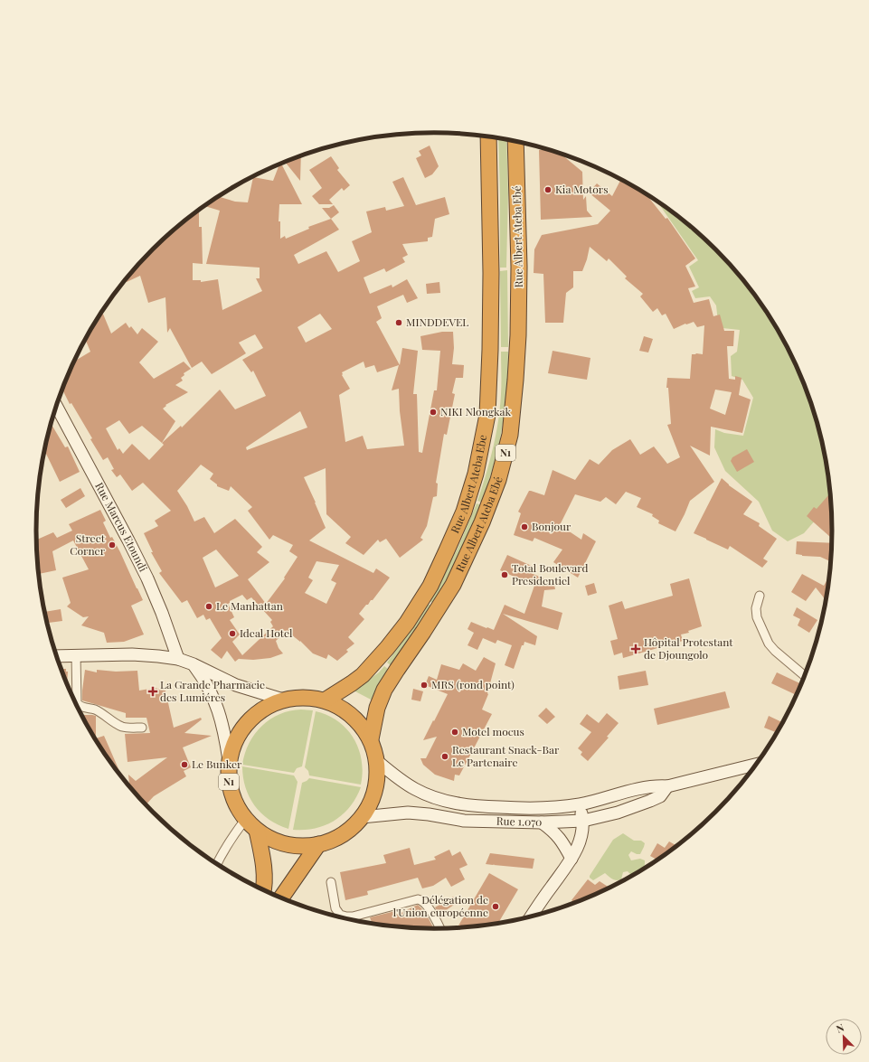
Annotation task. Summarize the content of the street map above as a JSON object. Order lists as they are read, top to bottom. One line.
{"streets":{"highway":["Rue Albert Ateba Ebé","N1","Rue Albert Ateba Ebe"],"main road":["Rue Marcus Etoundi","Rue 1.070"]},"crossings":[["Rue Albert Ateba Ebé","N1"],["N1","Rue Albert Ateba Ebe"],["N1","Rue 1.070"]],"places":{"other":["Kia Motors","MINDDEVEL","NIKI Nlongkak","Bonjour","Street Corner","Total Boulevard Presidentiel","Le Manhattan","Ideal Hotel","MRS (rond point)","Motel mocus","Restaurant Snack-Bar Le Partenaire","Le Bunker","Délégation de l'Union européenne"],"health":["Hôpital Protestant de Djoungolo","La Grande Pharmacie des Lumiéres"]},"north":"top left"}
